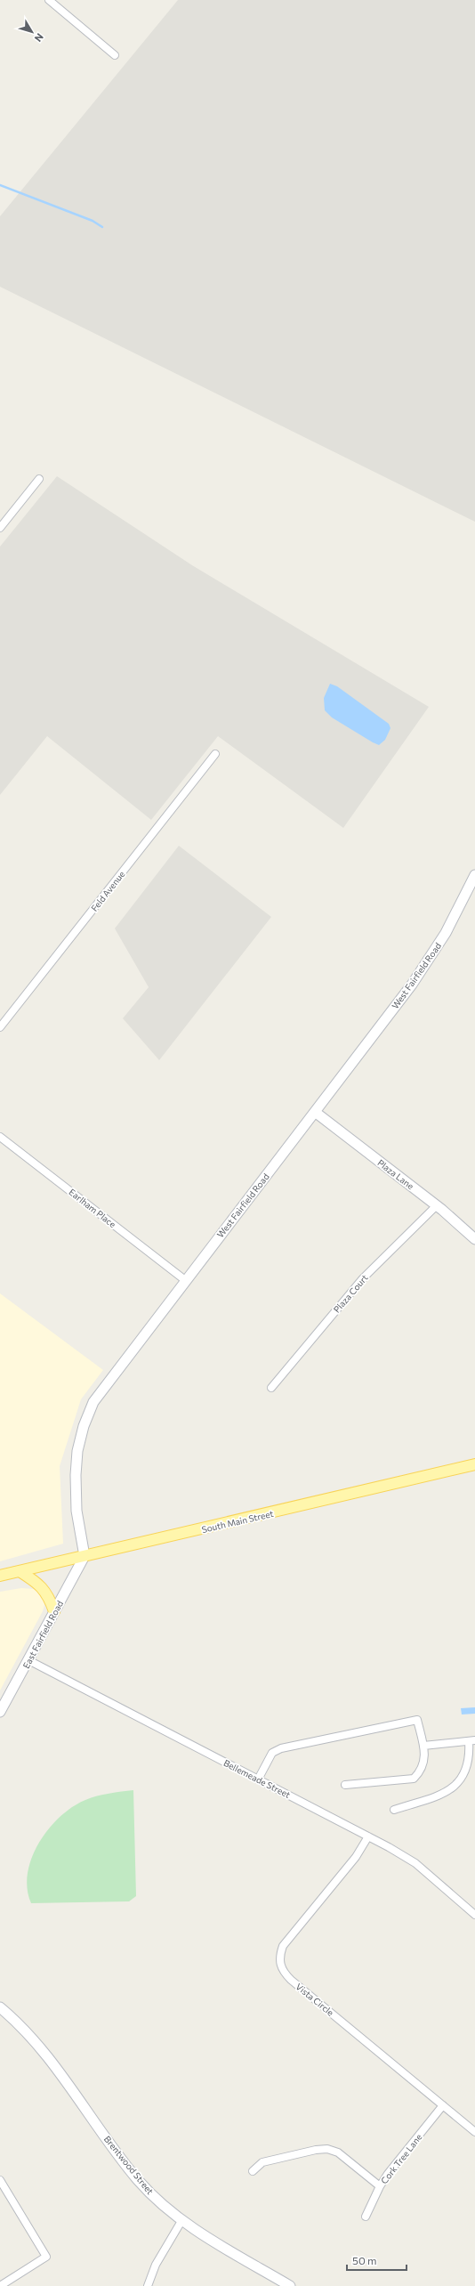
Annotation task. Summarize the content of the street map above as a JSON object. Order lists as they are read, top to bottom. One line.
{"streets":{"main road":["West Fairfield Road","Plaza Lane","South Main Street","East Fairfield Road","Brentwood Street"],"street":["Feld Avenue","Earlham Place","Plaza Court","Bellemeade Street","Vista Circle","Cork Tree Lane"]},"crossings":[["West Fairfield Road","Plaza Lane"],["West Fairfield Road","Earlham Place"],["West Fairfield Road","South Main Street"],["West Fairfield Road","East Fairfield Road"],["Plaza Lane","Plaza Court"],["South Main Street","East Fairfield Road"],["East Fairfield Road","Bellemeade Street"],["Bellemeade Street","Vista Circle"],["Vista Circle","Cork Tree Lane"]],"scale_bar":"50 m","north":"bottom right"}
